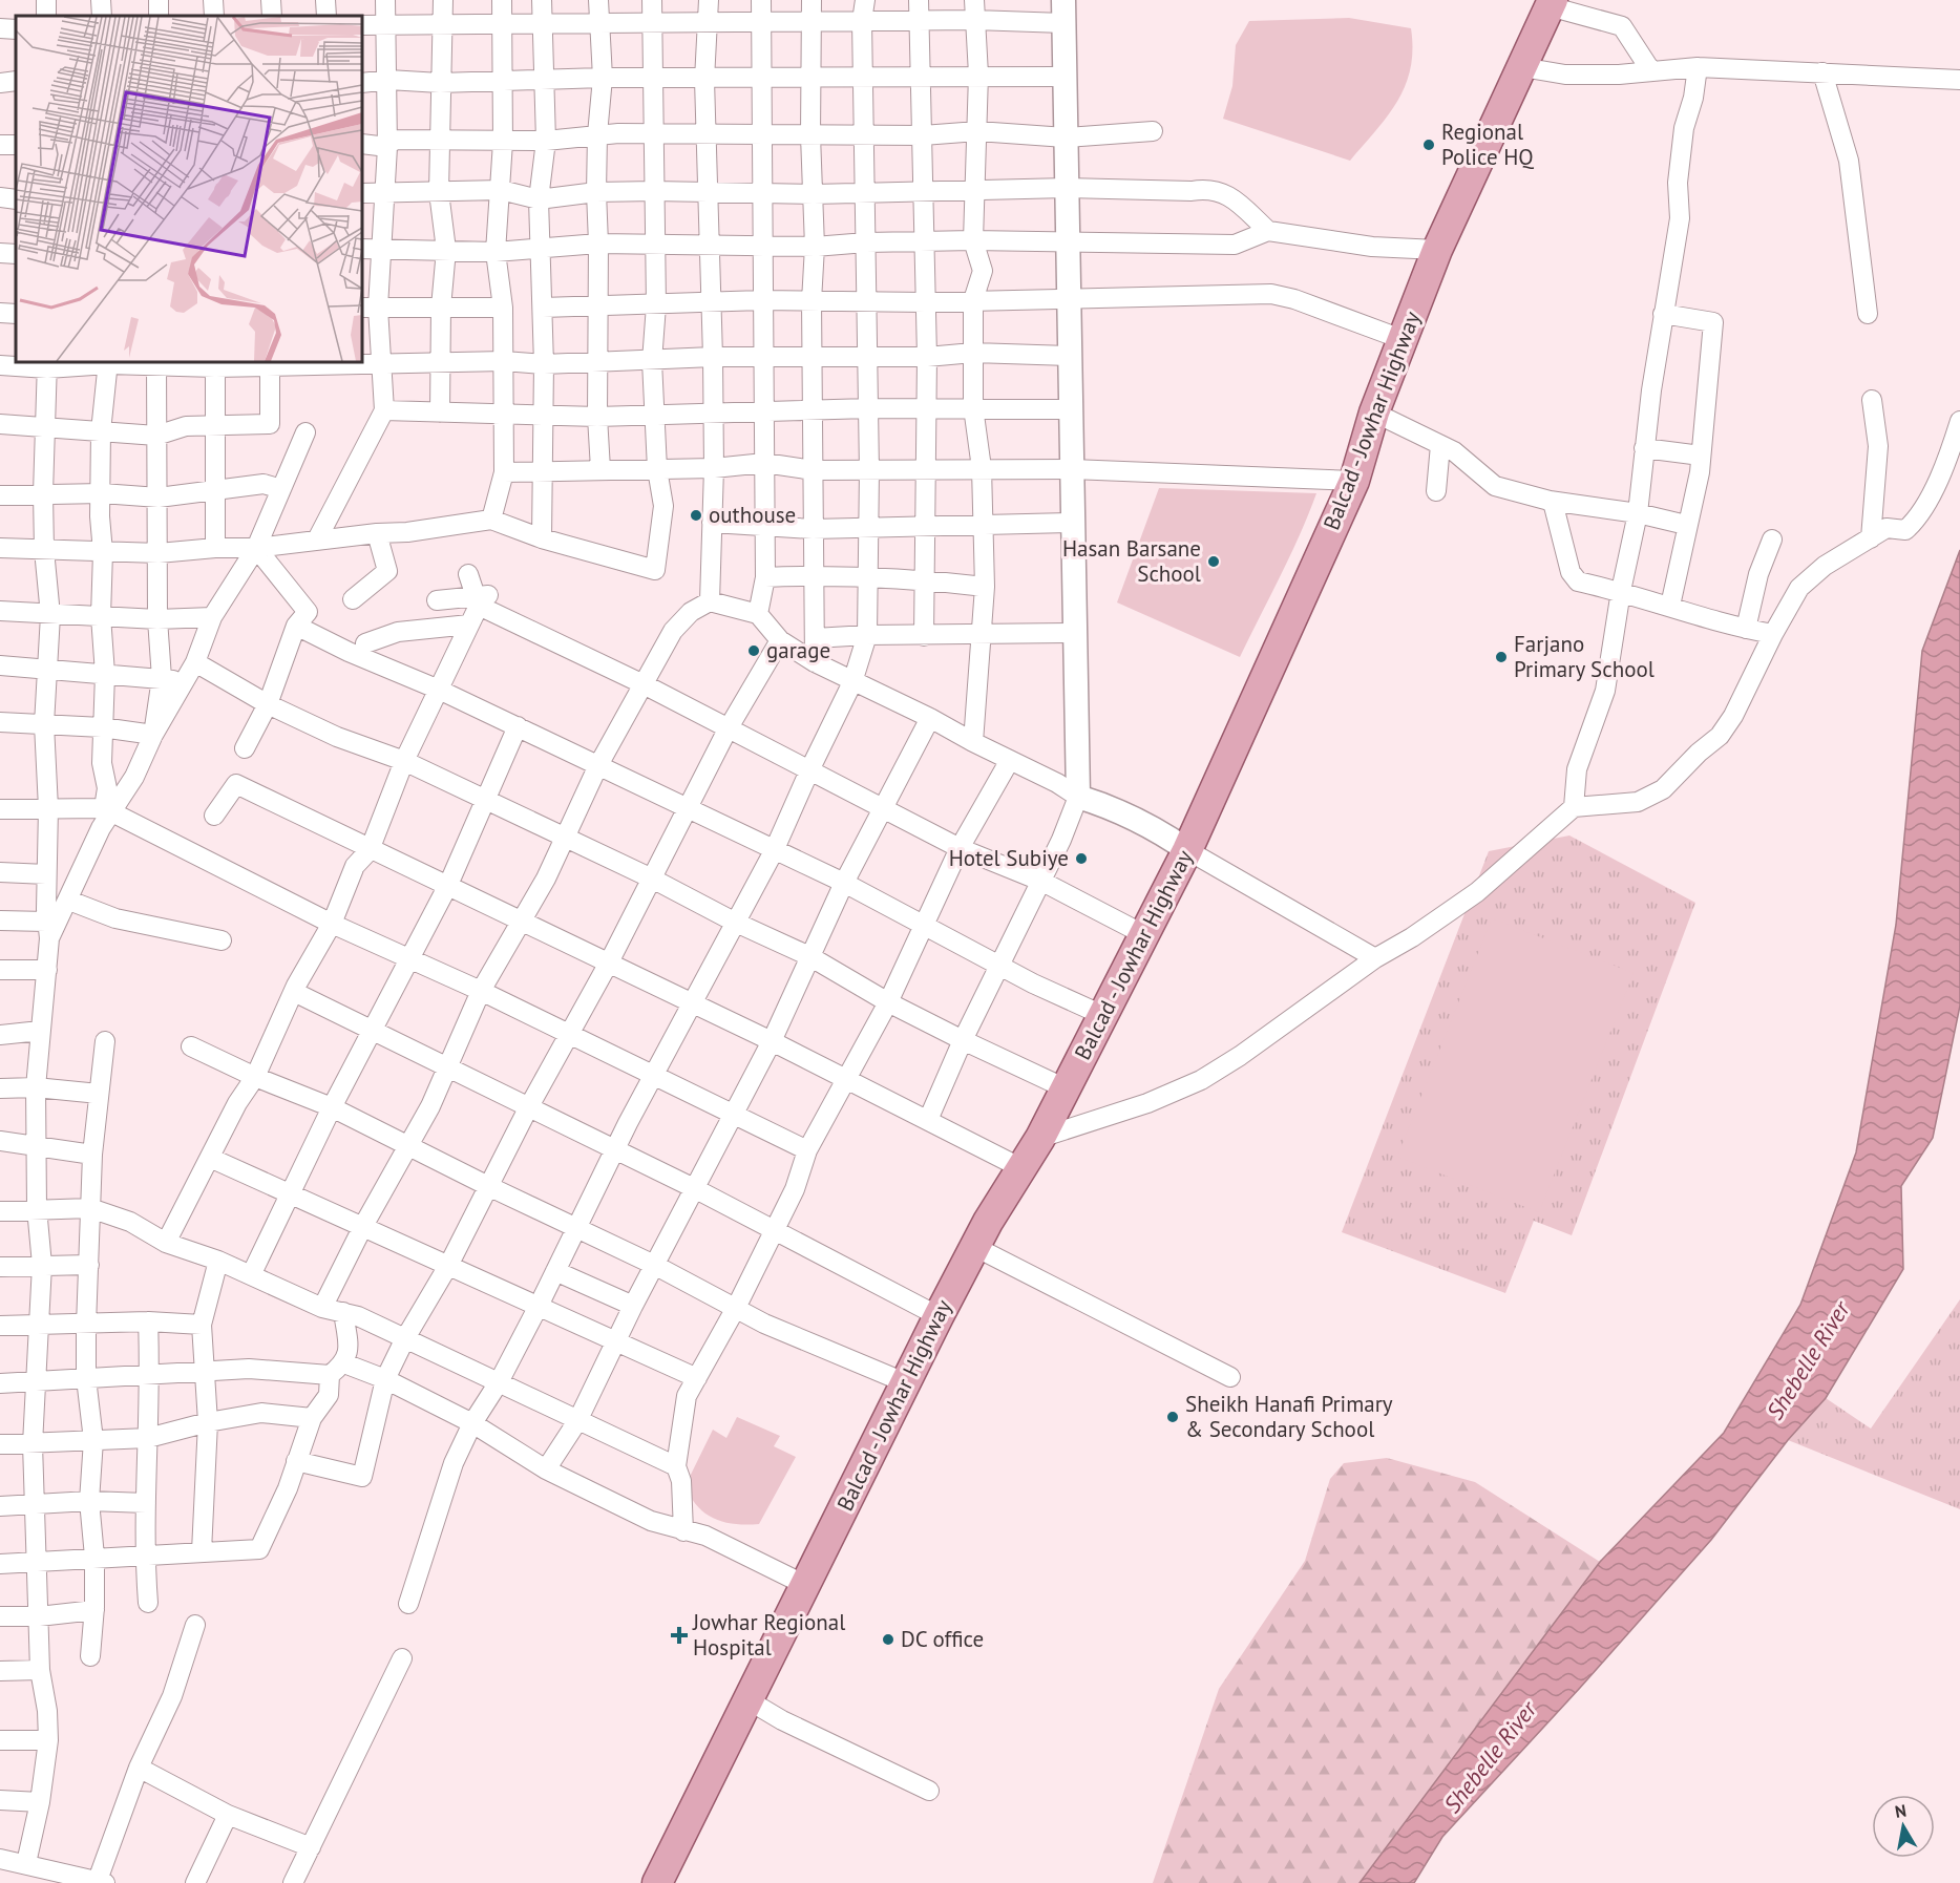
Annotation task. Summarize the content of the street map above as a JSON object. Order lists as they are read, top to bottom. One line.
{"streets":{"main road":["Balcad - Jowhar Highway"]},"water":["Shebelle River"],"places":{"other":["Regional Police HQ","outhouse","Hasan Barsane School","garage","Farjano Primary School","Hotel Subiye","Sheikh Hanafi Primary & Secondary School","DC office"],"health":["Jowhar Regional Hospital"]},"north":"top"}
